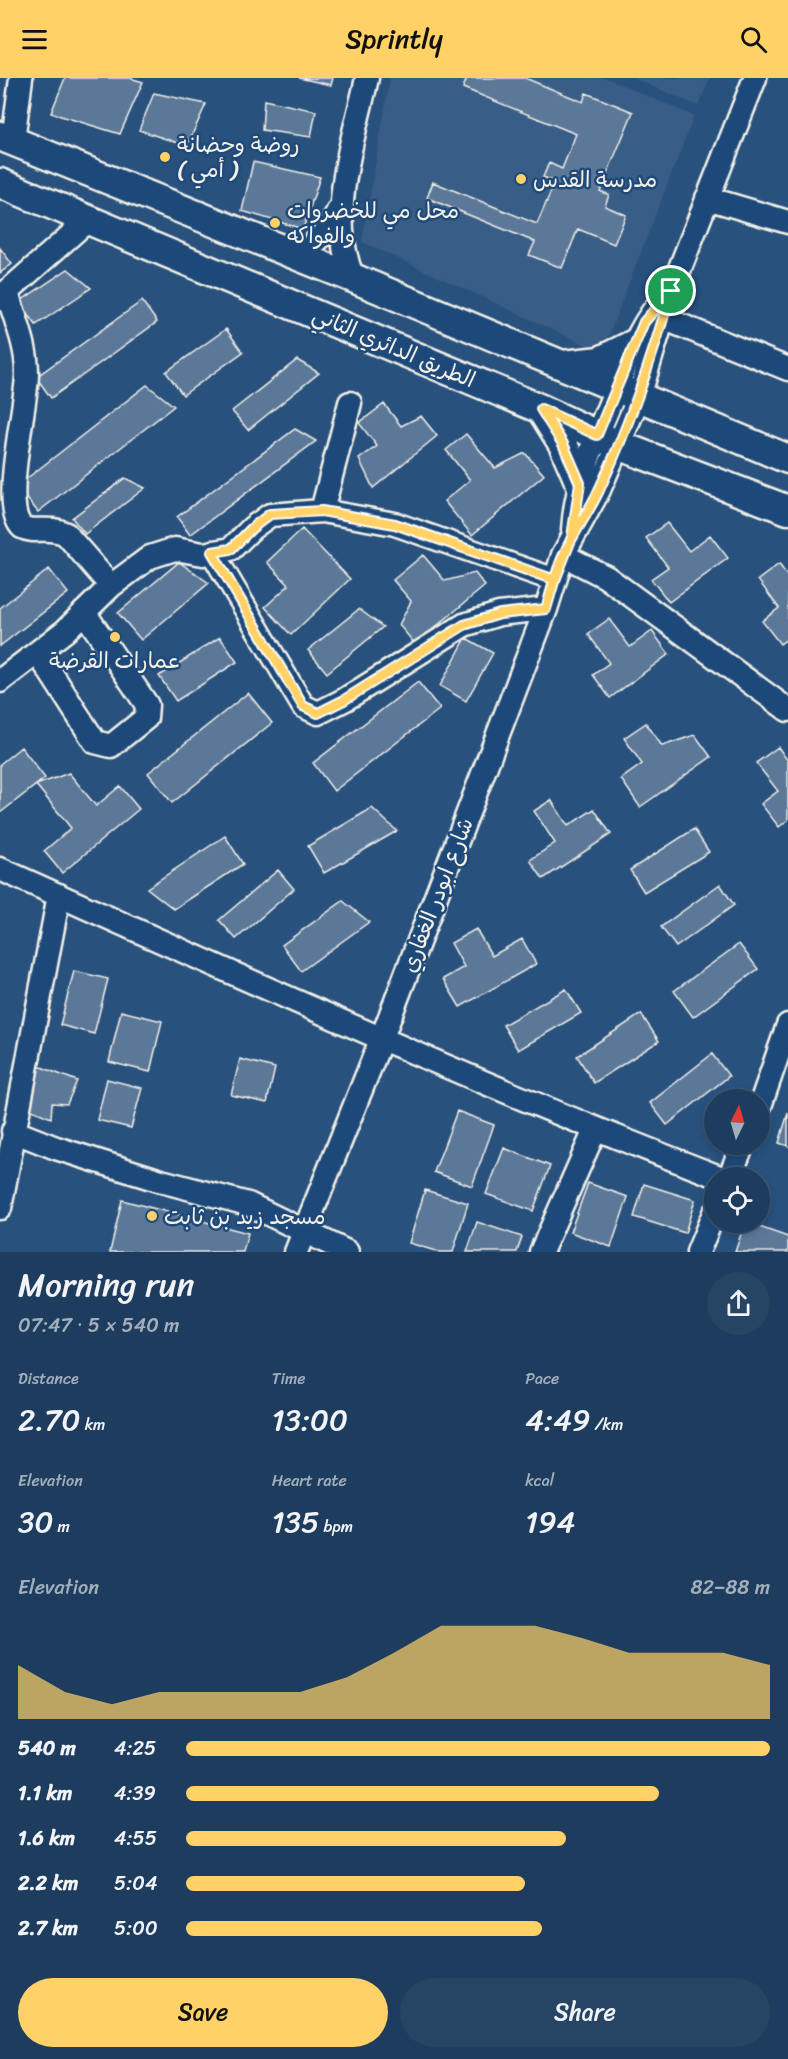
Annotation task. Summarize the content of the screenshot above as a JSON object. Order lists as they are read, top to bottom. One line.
{"streets":{"main road":["الطريق الدائري الثاني"],"street":["شارع ابودر الغفاري"]},"crossings":[["الطريق الدائري الثاني","شارع ابودر الغفاري"]],"places":["روضة وحضانة ( أمي )","مدرسة القدس","محل مي للخضروات والفواكه","عمارات القرضة","مسجد زيد بن ثابت"],"north":"top","page":{"header":"Sprintly","heading":["Morning run","07:47 · 5 × 540 m"],"stats":[["Distance","2.70 km"],["Time","13:00"],["Pace","4:49 /km"],["Elevation","30 m"],["Heart rate","135 bpm"],["kcal","194"]],"chart":["Elevation","82–88 m"],"list":[{"name":"540 m","note":"4:25"},{"name":"1.1 km","note":"4:39"},{"name":"1.6 km","note":"4:55"},{"name":"2.2 km","note":"5:04"},{"name":"2.7 km","note":"5:00"}],"buttons":["Save","Share"]}}
